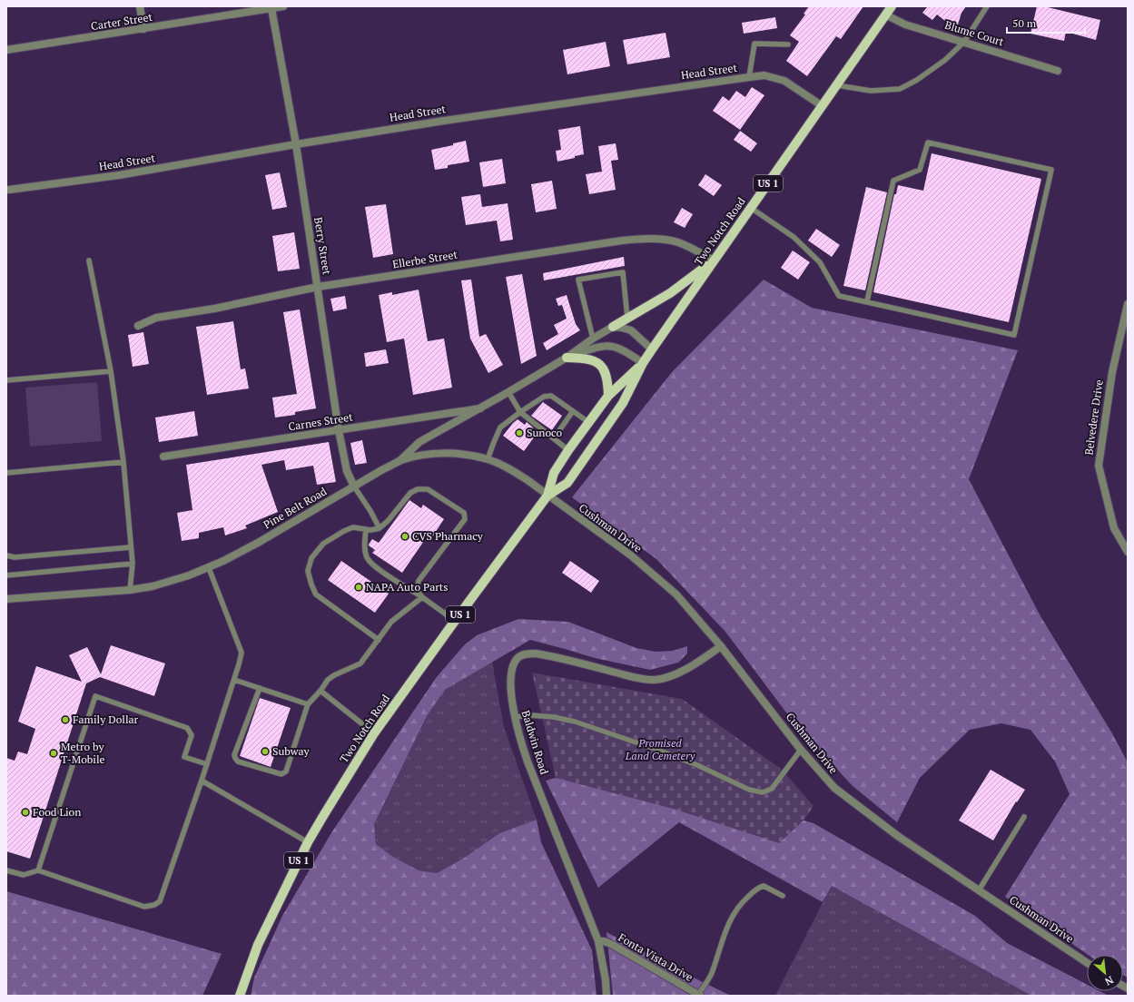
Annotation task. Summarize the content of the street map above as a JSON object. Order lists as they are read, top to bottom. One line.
{"streets":{"main road":["US 1","Two Notch Road"],"street":["Carter Street","Blume Court","Head Street","Berry Street","Ellerbe Street","Belvedere Drive","Carnes Street","Pine Belt Road","Cushman Drive","Baldwin Road","Fonta Vista Drive"]},"crossings":[["Carter Street","Berry Street"],["Blume Court","Two Notch Road"],["Head Street","Two Notch Road"],["Head Street","Berry Street"],["Two Notch Road","Ellerbe Street"],["Two Notch Road","Pine Belt Road"],["Two Notch Road","Cushman Drive"],["Berry Street","Ellerbe Street"],["Berry Street","Carnes Street"],["Berry Street","Pine Belt Road"],["Carnes Street","Pine Belt Road"],["Pine Belt Road","Cushman Drive"],["Cushman Drive","Baldwin Road"],["Baldwin Road","Fonta Vista Drive"]],"parks":["Promised Land Cemetery"],"places":["Sunoco","CVS Pharmacy","NAPA Auto Parts","Family Dollar","Subway","Metro by T-Mobile","Food Lion"],"scale_bar":"50 m","north":"bottom right"}
